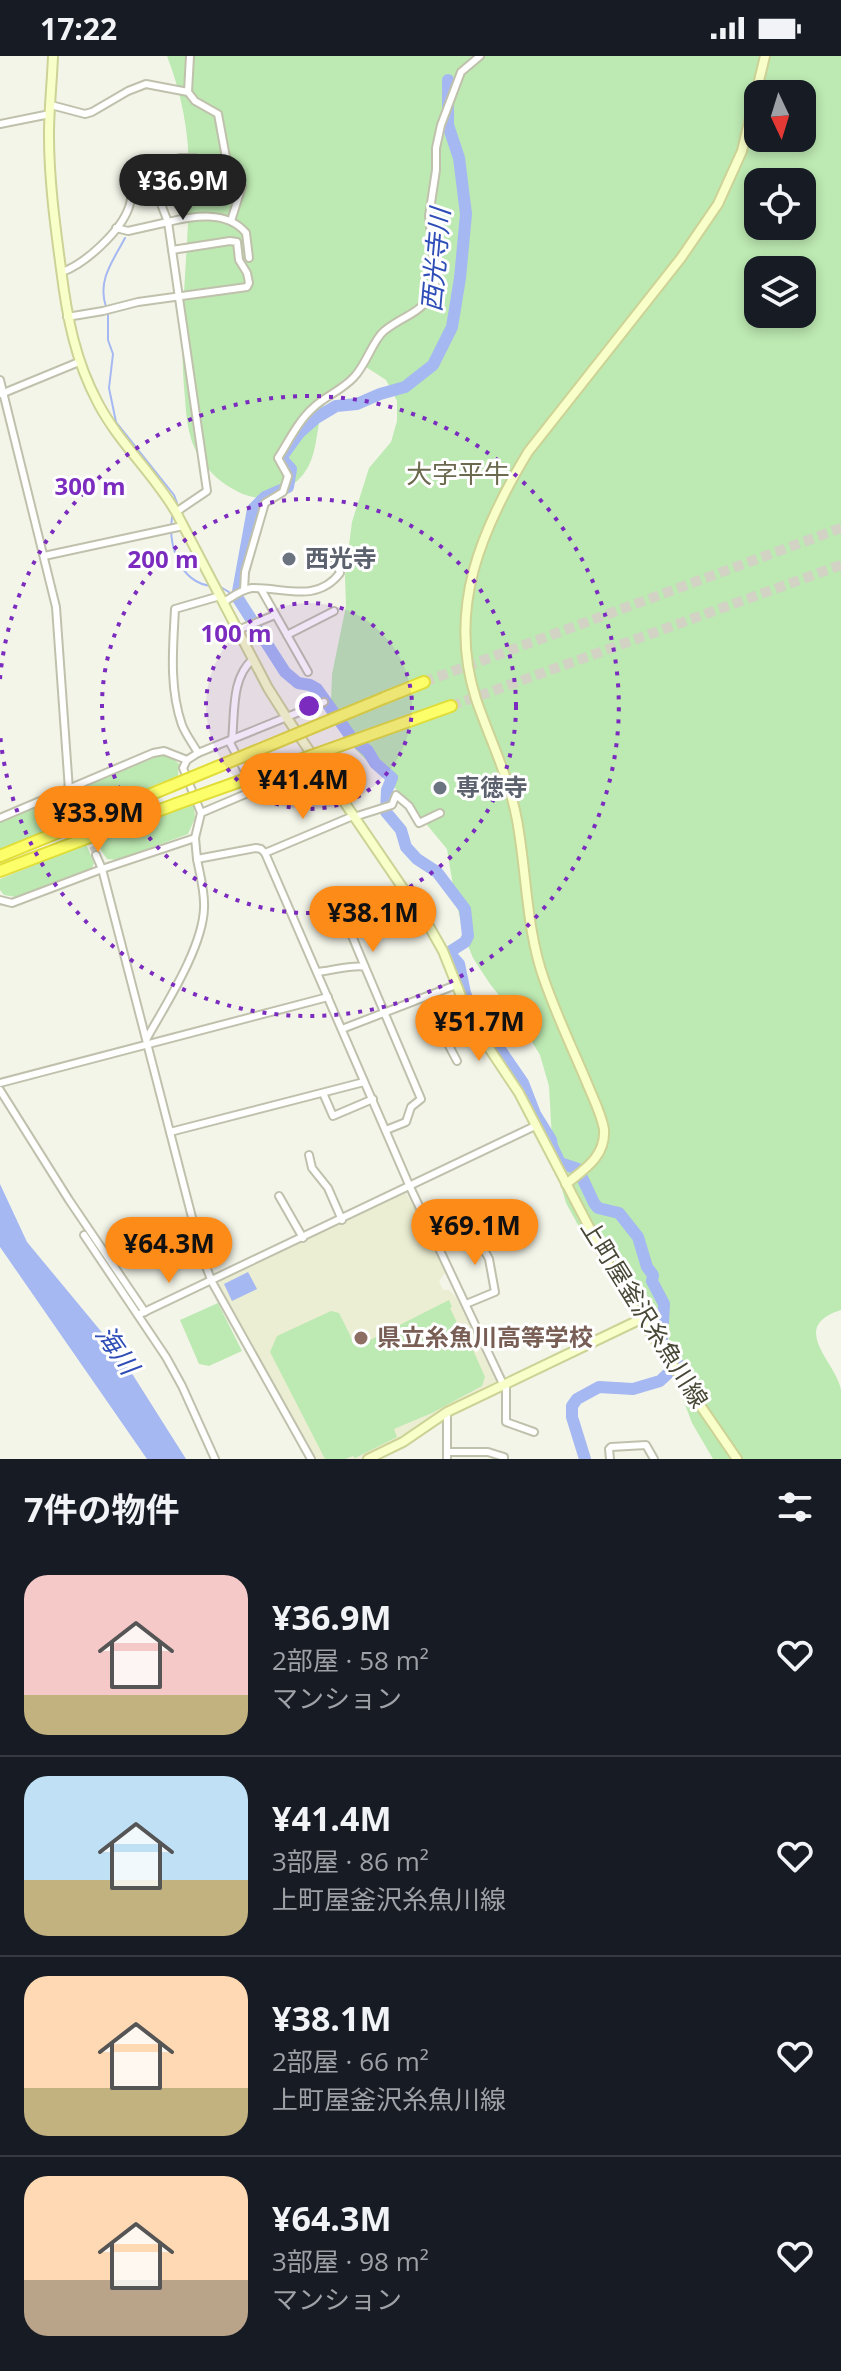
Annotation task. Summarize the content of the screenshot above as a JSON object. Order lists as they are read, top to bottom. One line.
{"streets":{"main road":["上町屋釜沢糸魚川線"]},"districts":["大字平牛"],"water":["西光寺川","海川"],"places":["西光寺","専徳寺","県立糸魚川高等学校"],"north":"bottom","page":{"status":"17:22","price":["¥36.9M","¥41.4M","¥33.9M","¥38.1M","¥51.7M","¥69.1M","¥64.3M"],"heading":"7件の物件","list":[{"name":"¥36.9M","note":"2部屋 · 58 m² · マンション"},{"name":"¥41.4M","note":"3部屋 · 86 m² · 上町屋釜沢糸魚川線"},{"name":"¥38.1M","note":"2部屋 · 66 m² · 上町屋釜沢糸魚川線"},{"name":"¥64.3M","note":"3部屋 · 98 m² · マンション"}]},"rings":["300 m","200 m","100 m"]}
